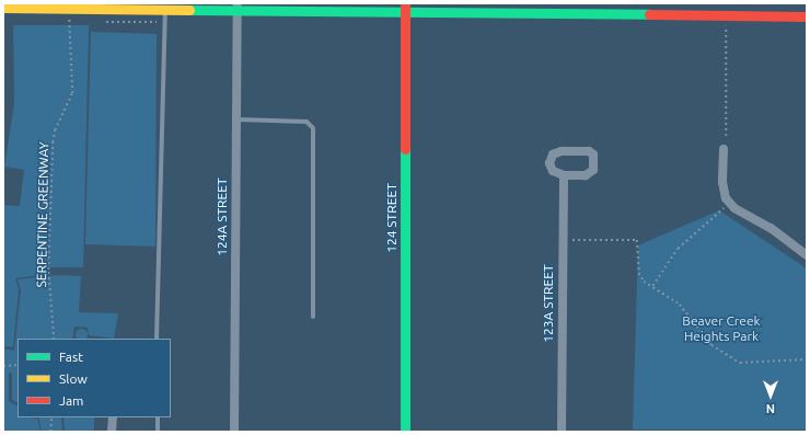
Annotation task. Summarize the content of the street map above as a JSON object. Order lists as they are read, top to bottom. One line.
{"streets":{"street":["124A STREET","124 STREET","123A STREET"],"path":["SERPENTINE GREENWAY"]},"parks":["Beaver Creek Heights Park"],"legend":["Fast","Slow","Jam"],"north":"bottom"}
